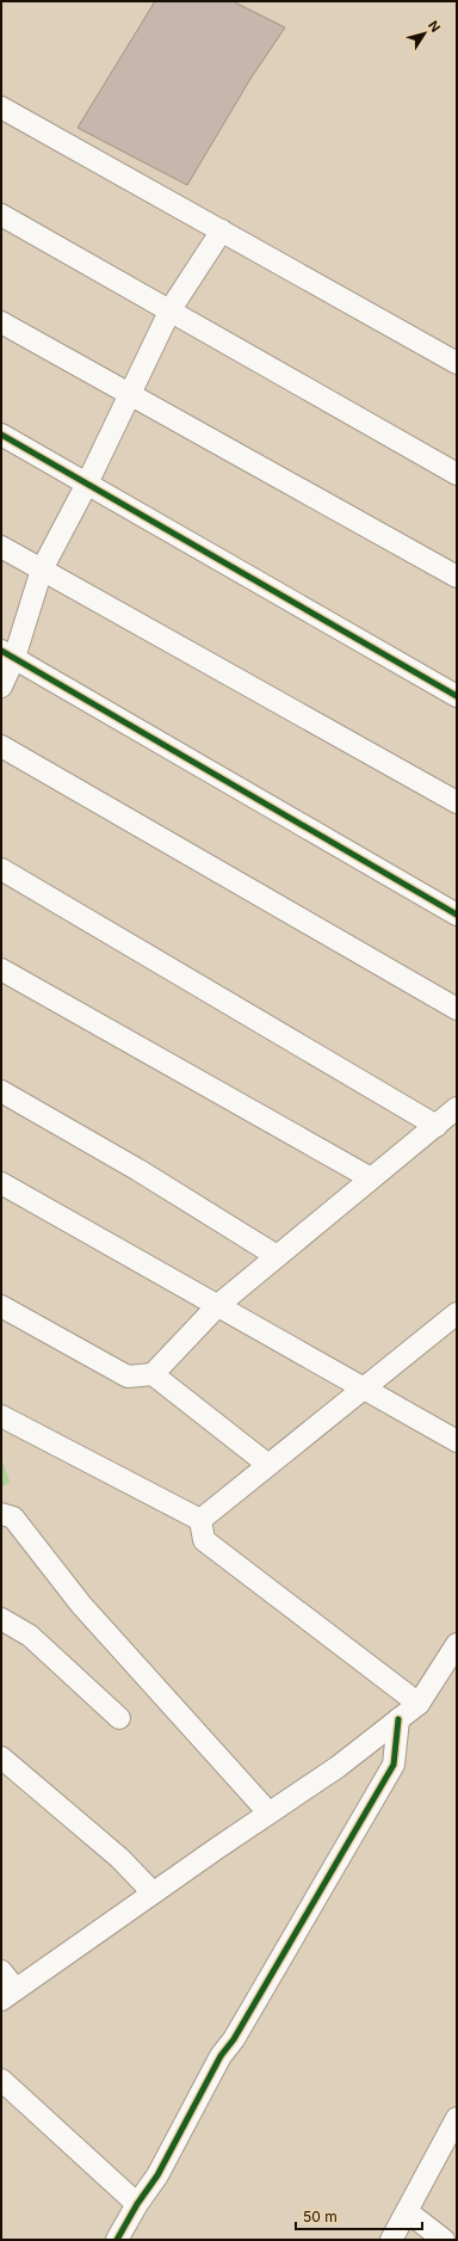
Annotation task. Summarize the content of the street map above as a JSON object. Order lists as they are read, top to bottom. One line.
{"scale_bar":"50 m","north":"top right"}
